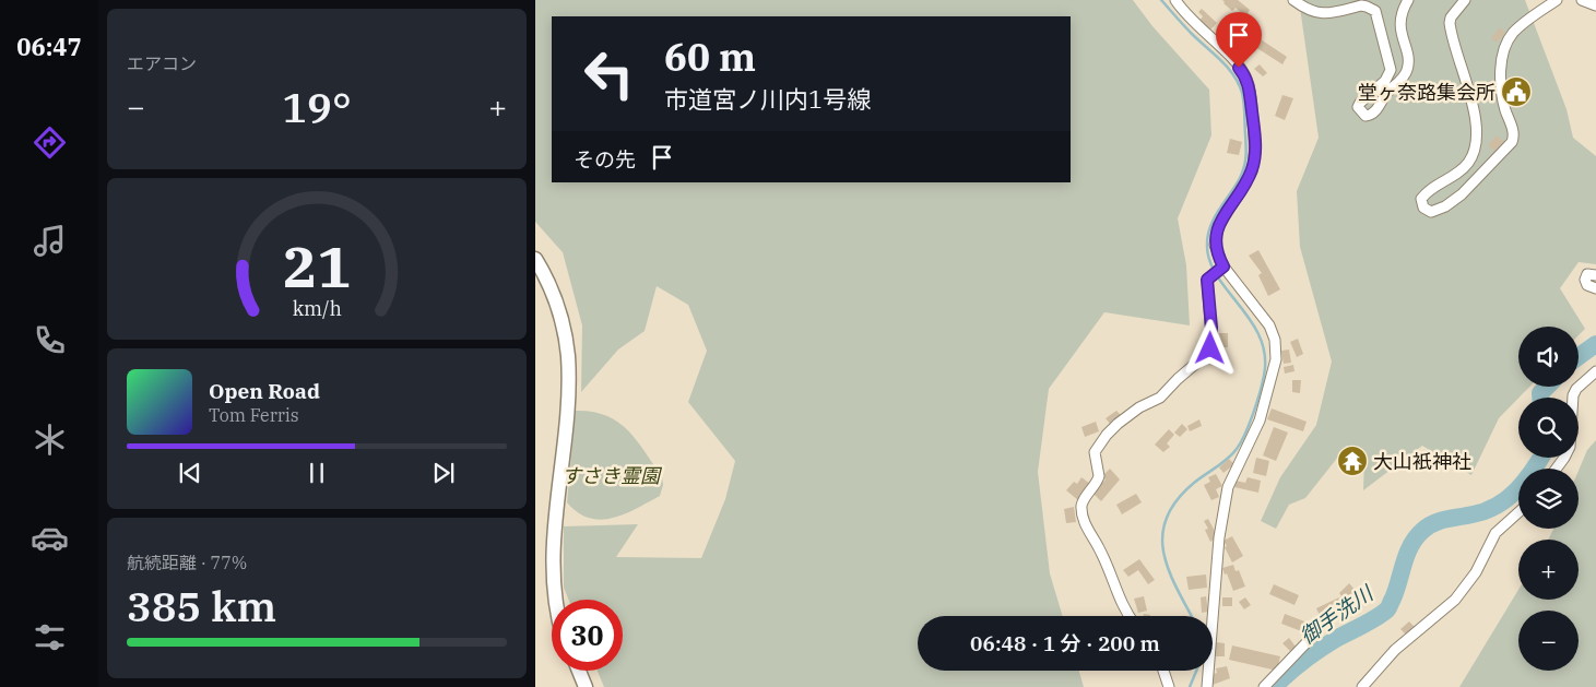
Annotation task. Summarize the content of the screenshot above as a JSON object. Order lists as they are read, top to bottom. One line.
{"water":["御手洗川"],"parks":["すさき霊園"],"places":{"public building":["堂ヶ奈路集会所"],"temple":["大山衹神社"]},"page":{"tabs":"06:47","tile":["エアコン",["航続距離 · 77%","385 km"]],"turn":["60 m","市道宮ノ川内1号線"],"heat":["−","19°","+"],"then":"その先","map_buttons":["+","−"],"song":["Open Road","Tom Ferris"],"limit":"30","trip":"06:48 · 1 分 · 200 m","gauge":["21","km/h"]}}
